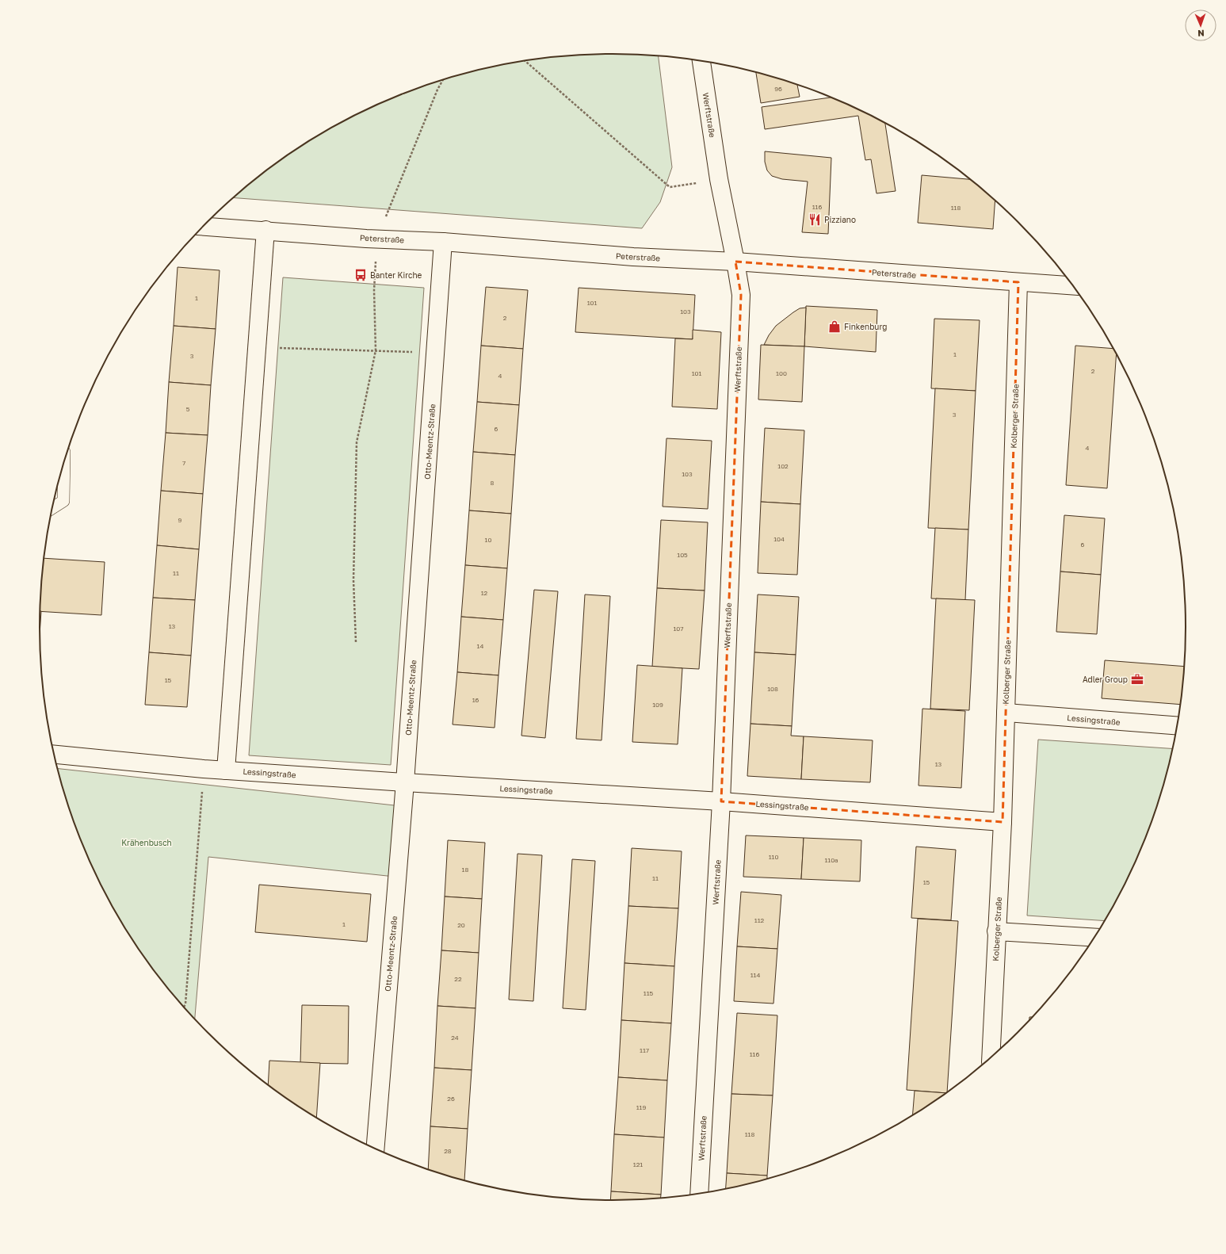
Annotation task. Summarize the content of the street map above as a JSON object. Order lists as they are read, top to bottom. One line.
{"streets":{"street":["Werftstraße","Peterstraße","Kolberger Straße","Otto-Meentz-Straße","Lessingstraße"]},"crossings":[["Werftstraße","Peterstraße"],["Werftstraße","Lessingstraße"],["Peterstraße","Kolberger Straße"],["Peterstraße","Otto-Meentz-Straße"],["Kolberger Straße","Lessingstraße"],["Otto-Meentz-Straße","Lessingstraße"]],"parks":["Krähenbusch"],"places":{"restaurant":["Pizziano"],"bus stop":["Banter Kirche"],"shop":["Finkenburg"],"office":["Adler Group"]},"house_numbers":["96","116","118","1","101","103","2","1","3","2","101","100","4","5","3","6","4","7","102","103","8","9","104","10","6","105","11","12","13","107","14","15","108","16","109","13","110","110a","18","11","15","112","1","20","114","22","115","24","117","116","26","119","118","28","121"],"north":"bottom"}
